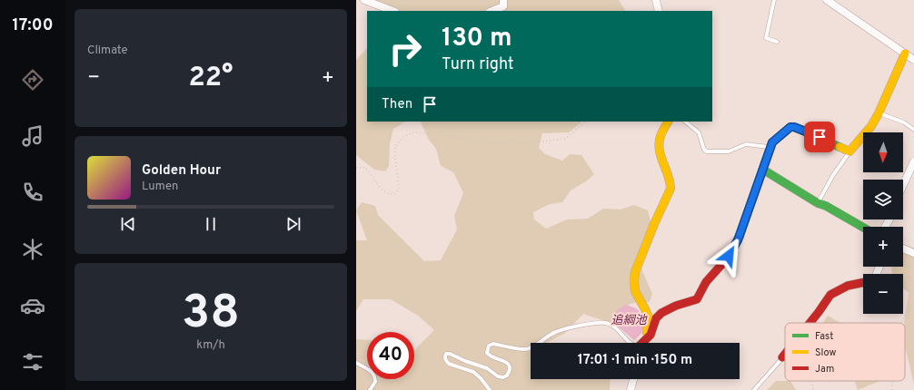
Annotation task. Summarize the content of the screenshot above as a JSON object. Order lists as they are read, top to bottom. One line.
{"water":["追綱池"],"legend":["Fast","Slow","Jam"],"north":"bottom","page":{"tabs":"17:00","tile":["Climate",["38","km/h"]],"turn":["130 m","Turn right"],"heat":["−","22°","+"],"then":"Then","map_buttons":["+","−"],"song":["Golden Hour","Lumen"],"limit":"40","trip":"17:01 · 1 min · 150 m"}}
